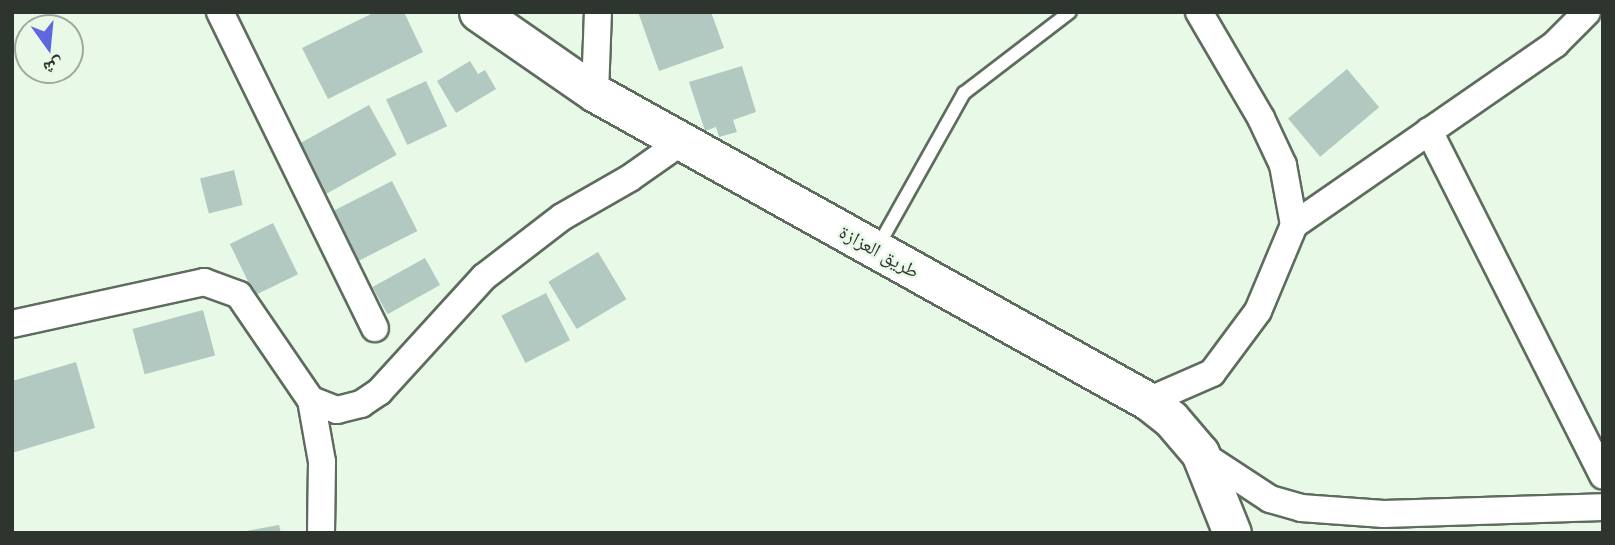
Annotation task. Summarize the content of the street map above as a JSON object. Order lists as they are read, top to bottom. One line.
{"streets":{"street":["طريق العزازة"]},"north":"bottom"}
